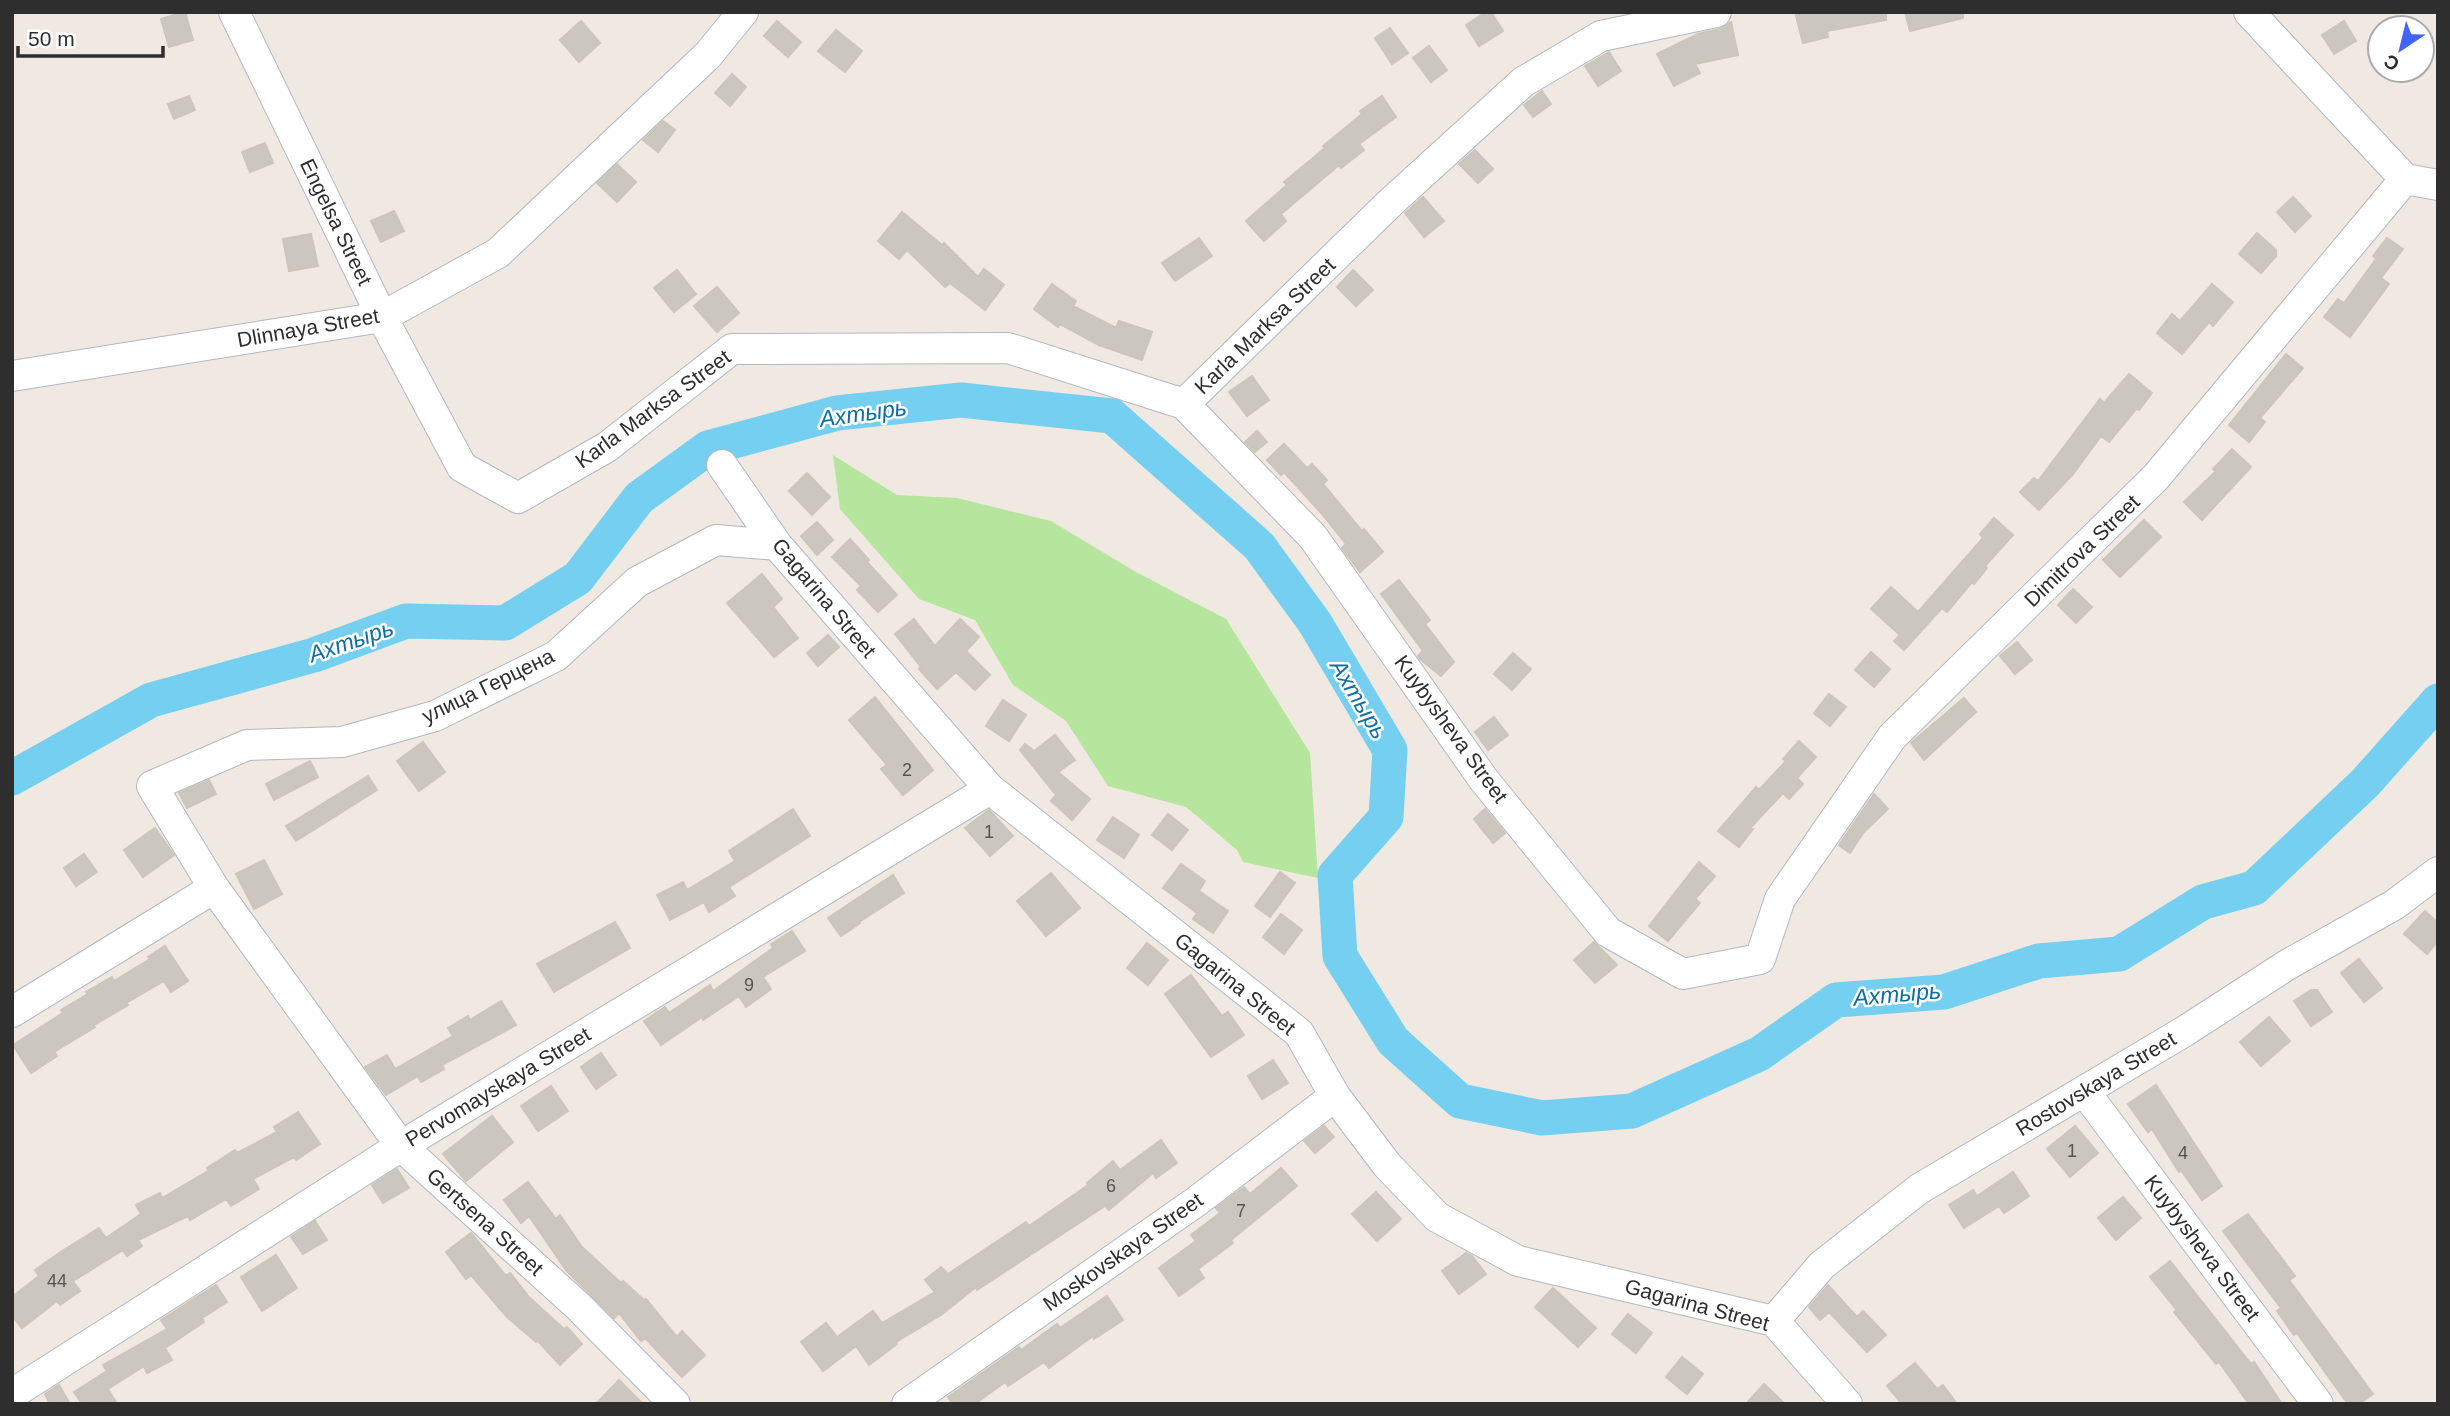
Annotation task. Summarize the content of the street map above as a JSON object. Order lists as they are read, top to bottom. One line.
{"streets":{"street":["Engelsa Street","Karla Marksa Street","Dlinnaya Street","Dimitrova Street","Gagarina Street","улица Герцена","Kuybysheva Street","Rostovskaya Street","Pervomayskaya Street","Gertsena Street","Moskovskaya Street"]},"crossings":[["Engelsa Street","Karla Marksa Street"],["Engelsa Street","Dlinnaya Street"],["Karla Marksa Street","Kuybysheva Street"],["Dimitrova Street","Kuybysheva Street"],["Gagarina Street","улица Герцена"],["Gagarina Street","Rostovskaya Street"],["Gagarina Street","Pervomayskaya Street"],["Gagarina Street","Moskovskaya Street"],["улица Герцена","Gertsena Street"],["Kuybysheva Street","Rostovskaya Street"],["Pervomayskaya Street","Gertsena Street"]],"water":["Ахтырь"],"house_numbers":["2","1","9","1","4","6","7","44"],"scale_bar":"50 m","north":"bottom left"}
